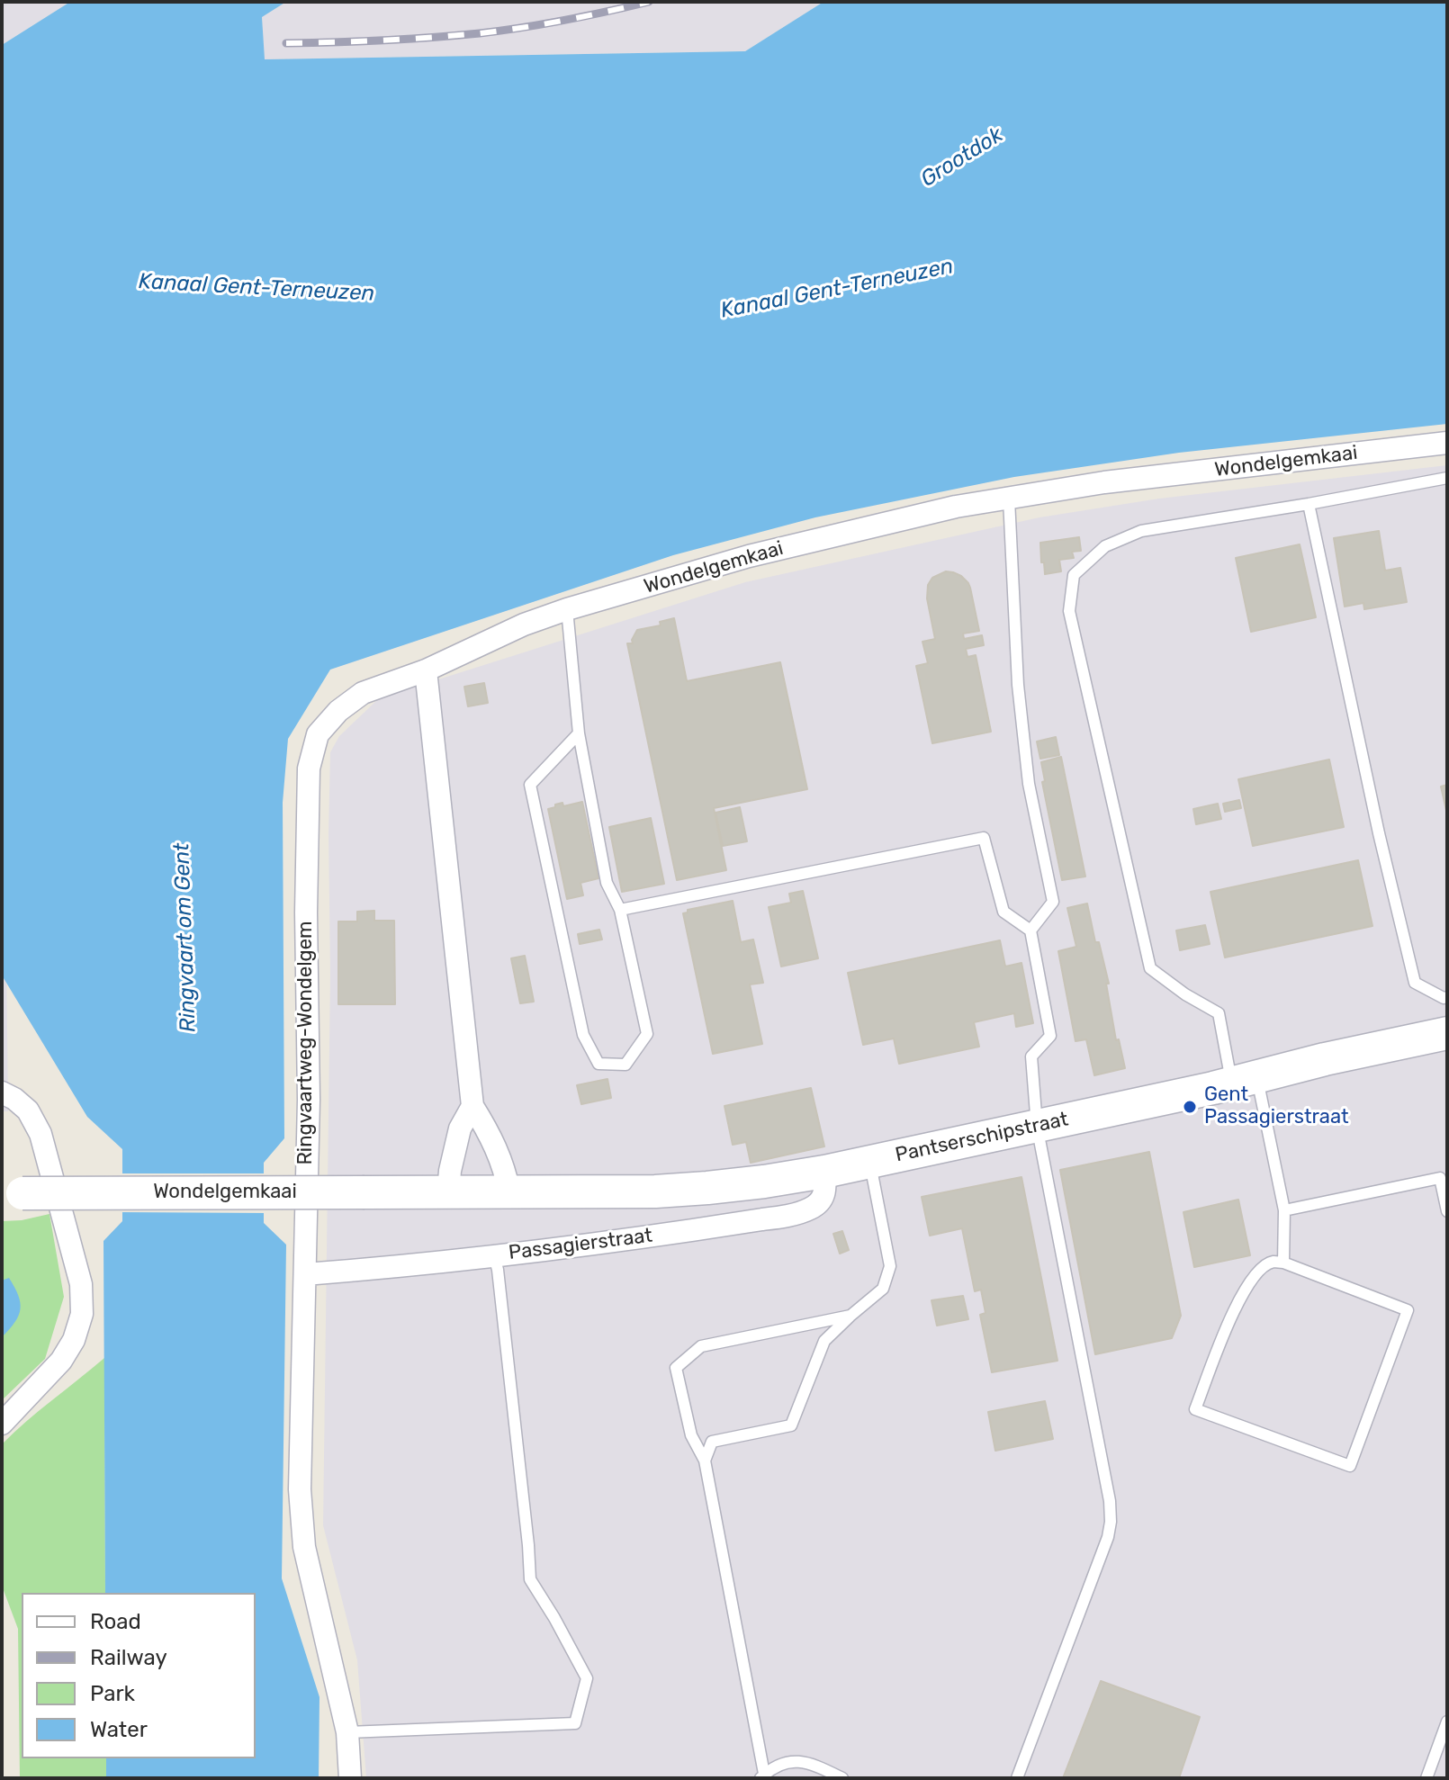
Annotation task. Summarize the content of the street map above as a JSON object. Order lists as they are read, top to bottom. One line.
{"streets":{"main road":["Wondelgemkaai","Pantserschipstraat"],"street":["Ringvaartweg-Wondelgem","Passagierstraat"]},"crossings":[["Wondelgemkaai","Ringvaartweg-Wondelgem"],["Wondelgemkaai","Pantserschipstraat"],["Ringvaartweg-Wondelgem","Passagierstraat"],["Pantserschipstraat","Passagierstraat"]],"water":["Grootdok","Kanaal Gent-Terneuzen","Ringvaart om Gent"],"places":["Gent Passagierstraat"],"legend":["Road","Railway","Park","Water"]}
